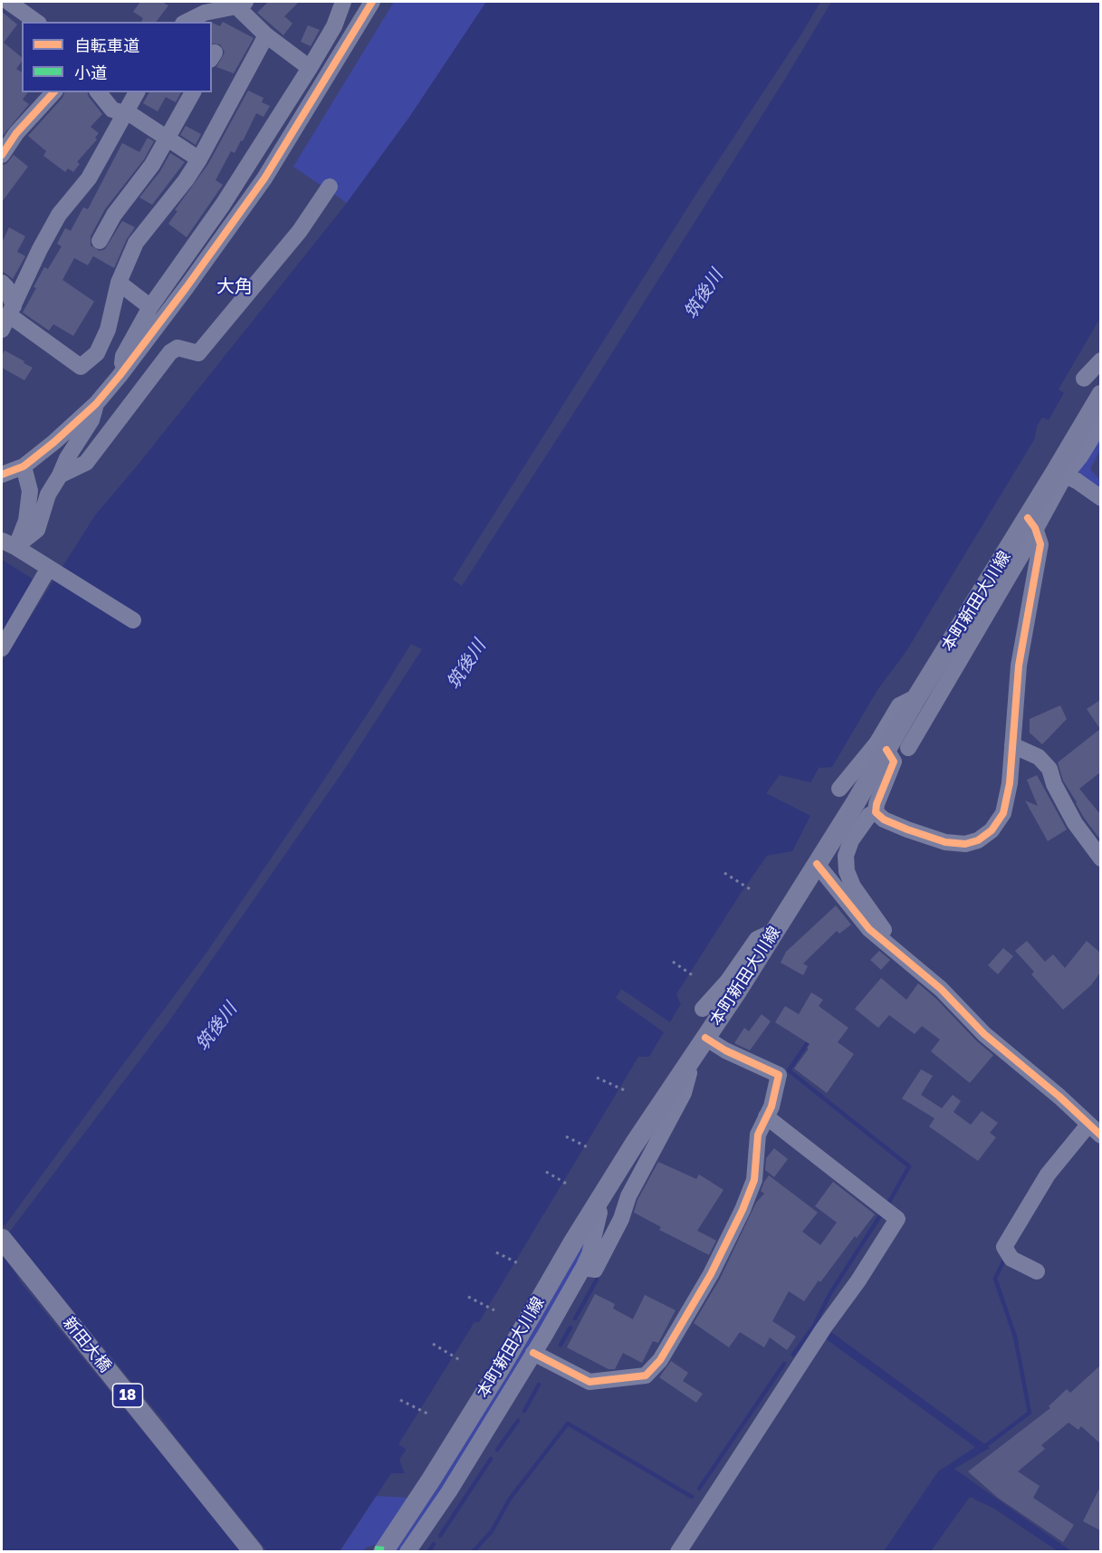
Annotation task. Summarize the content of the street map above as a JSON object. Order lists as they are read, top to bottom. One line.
{"streets":{"main road":["本町新田大川線","新田大橋","18"]},"districts":["大角"],"water":["筑後川"],"legend":["自転車道","小道"]}
